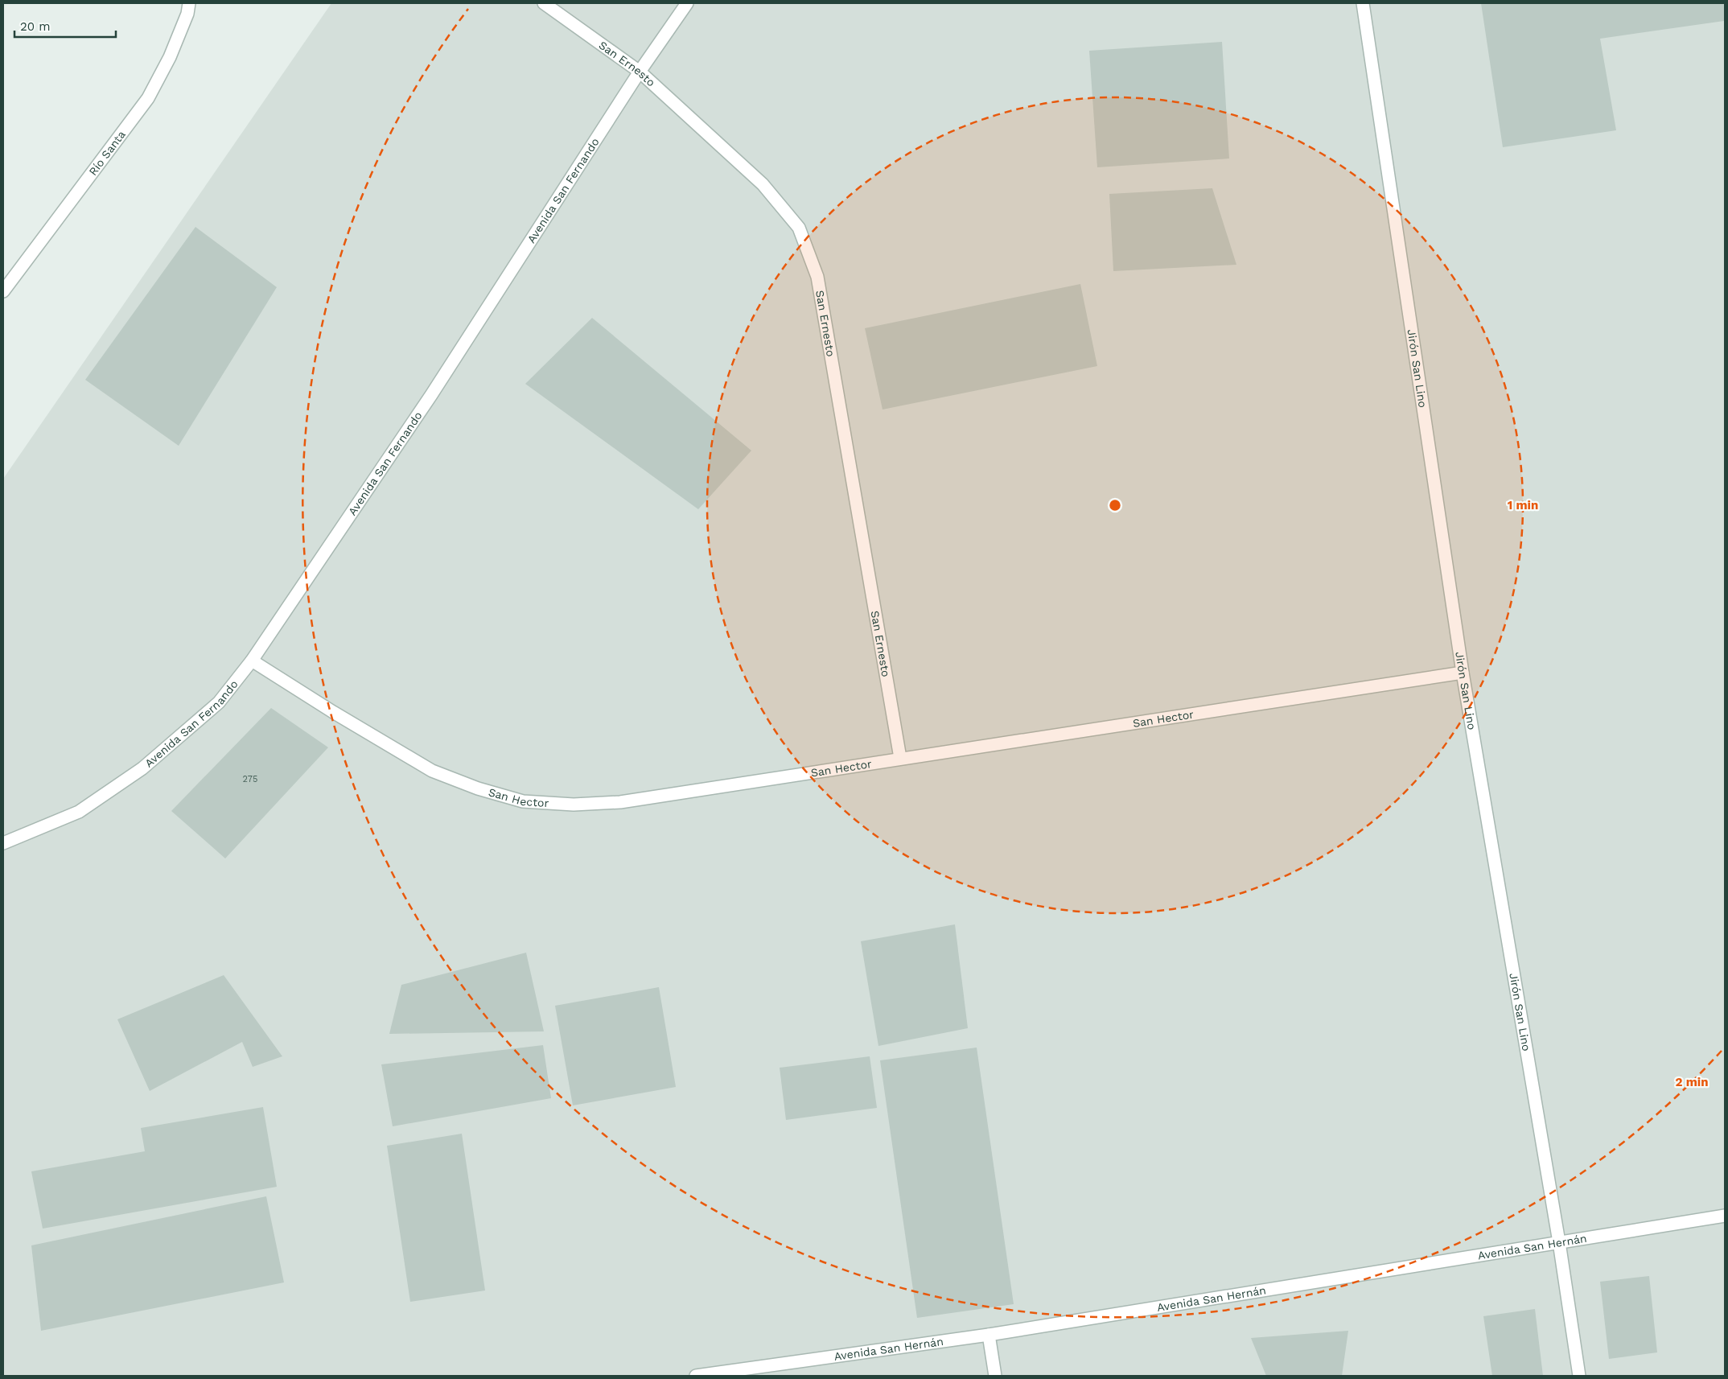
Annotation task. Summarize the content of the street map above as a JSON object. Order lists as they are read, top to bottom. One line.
{"streets":{"street":["San Ernesto","Río Santa","Avenida San Fernando","Jirón San Lino","San Hector","Avenida San Hernán"]},"crossings":[["San Ernesto","Avenida San Fernando"],["San Ernesto","San Hector"],["Avenida San Fernando","San Hector"],["Jirón San Lino","San Hector"],["Jirón San Lino","Avenida San Hernán"]],"house_numbers":["275"],"scale_bar":"20 m","rings":["1 min","2 min"]}
